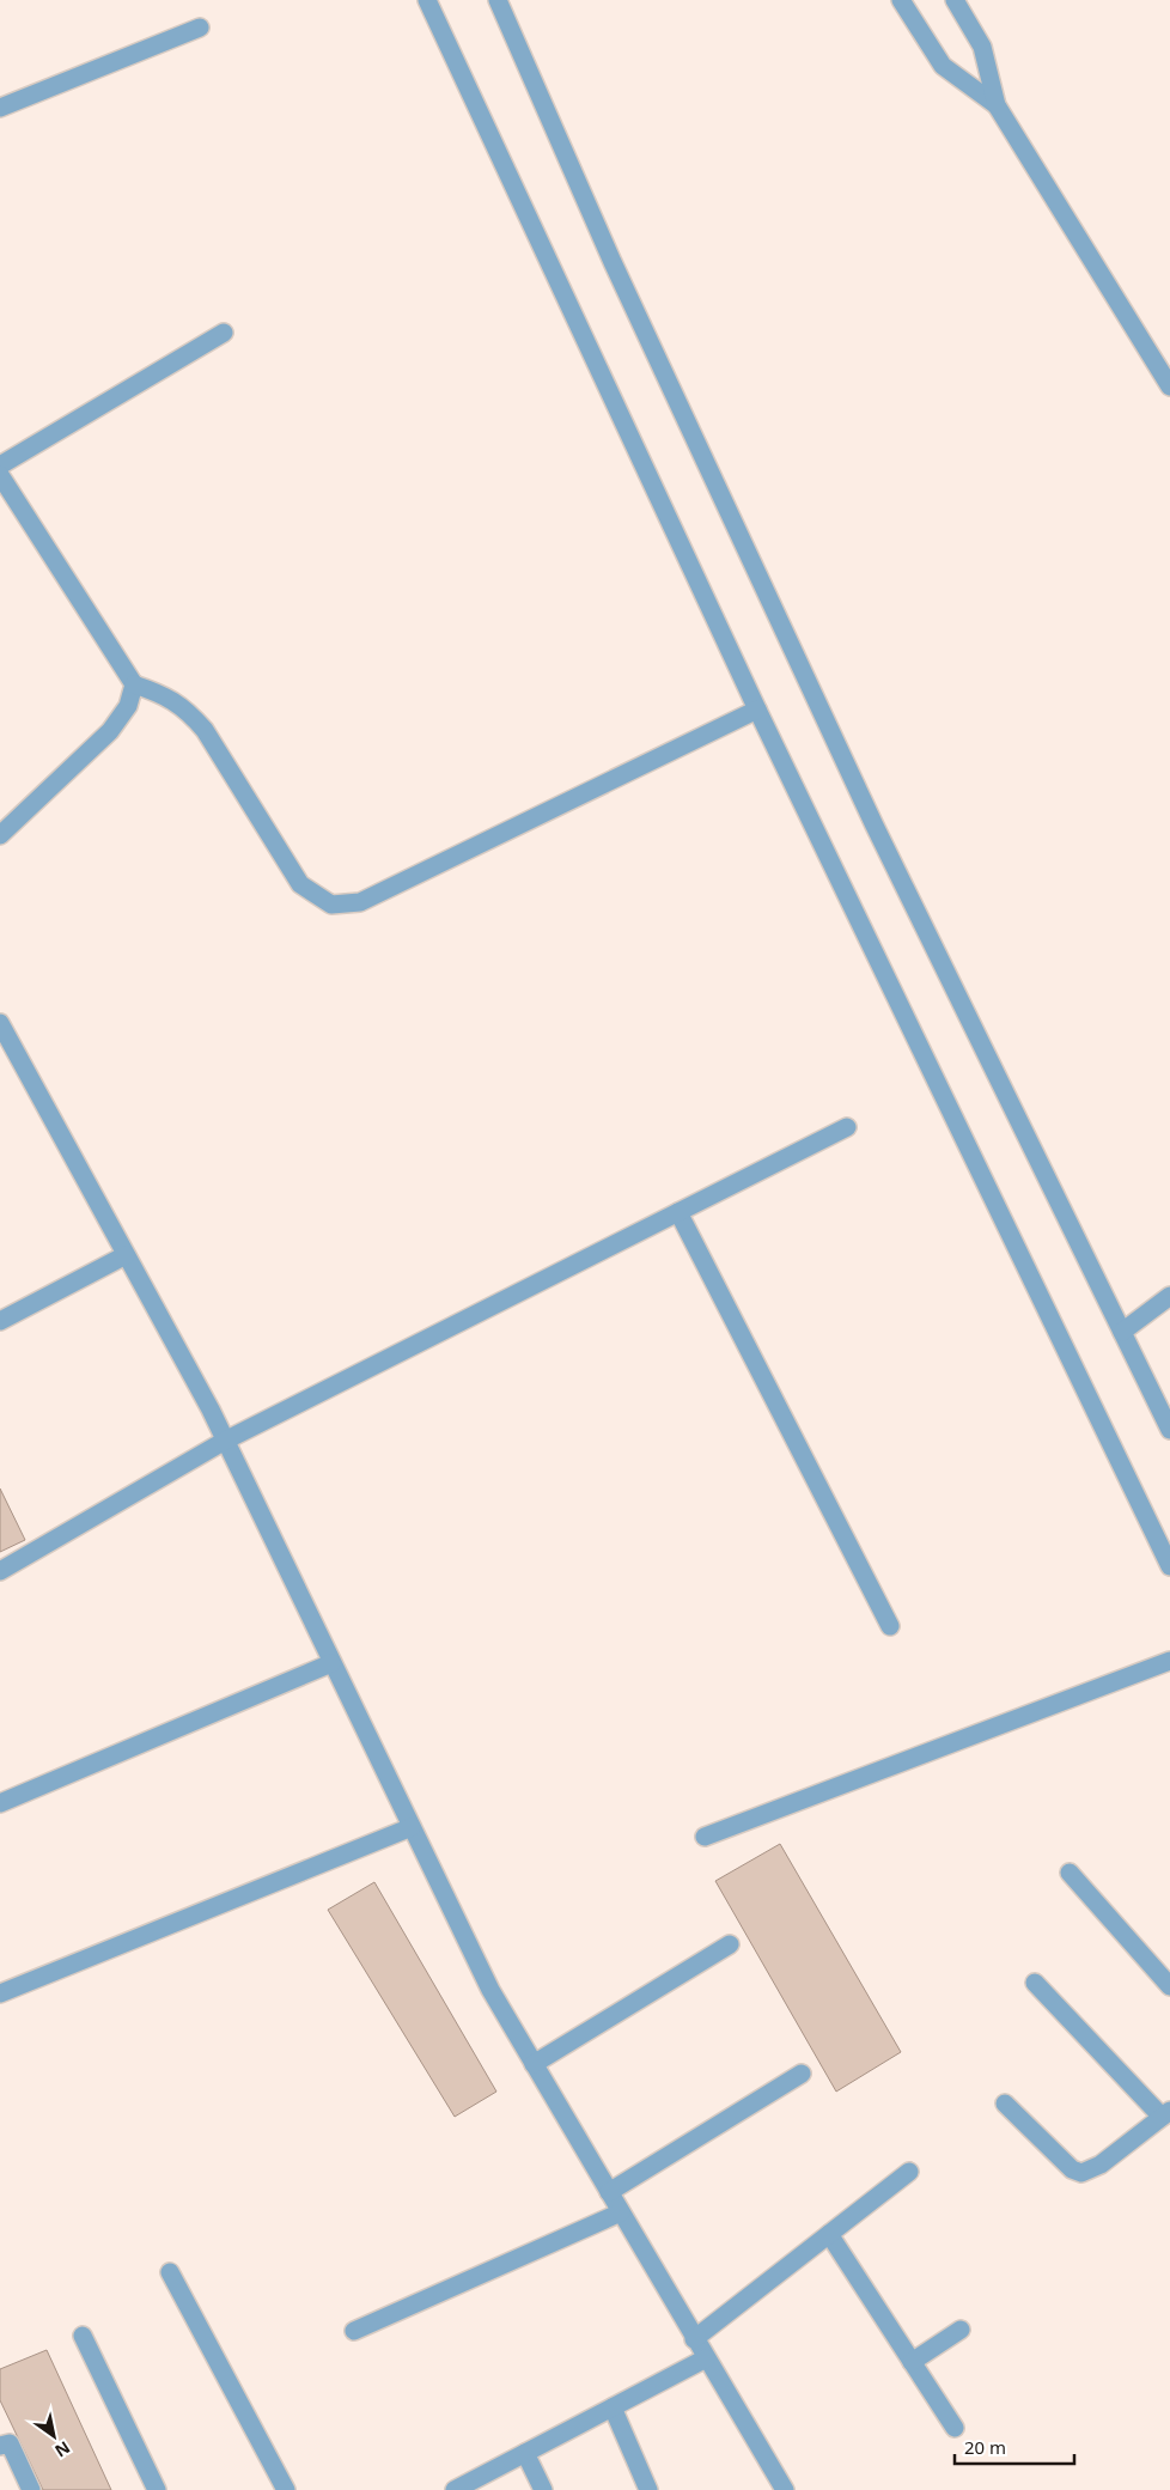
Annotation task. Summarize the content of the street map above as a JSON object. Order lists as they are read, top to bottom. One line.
{"scale_bar":"20 m","north":"bottom right"}
